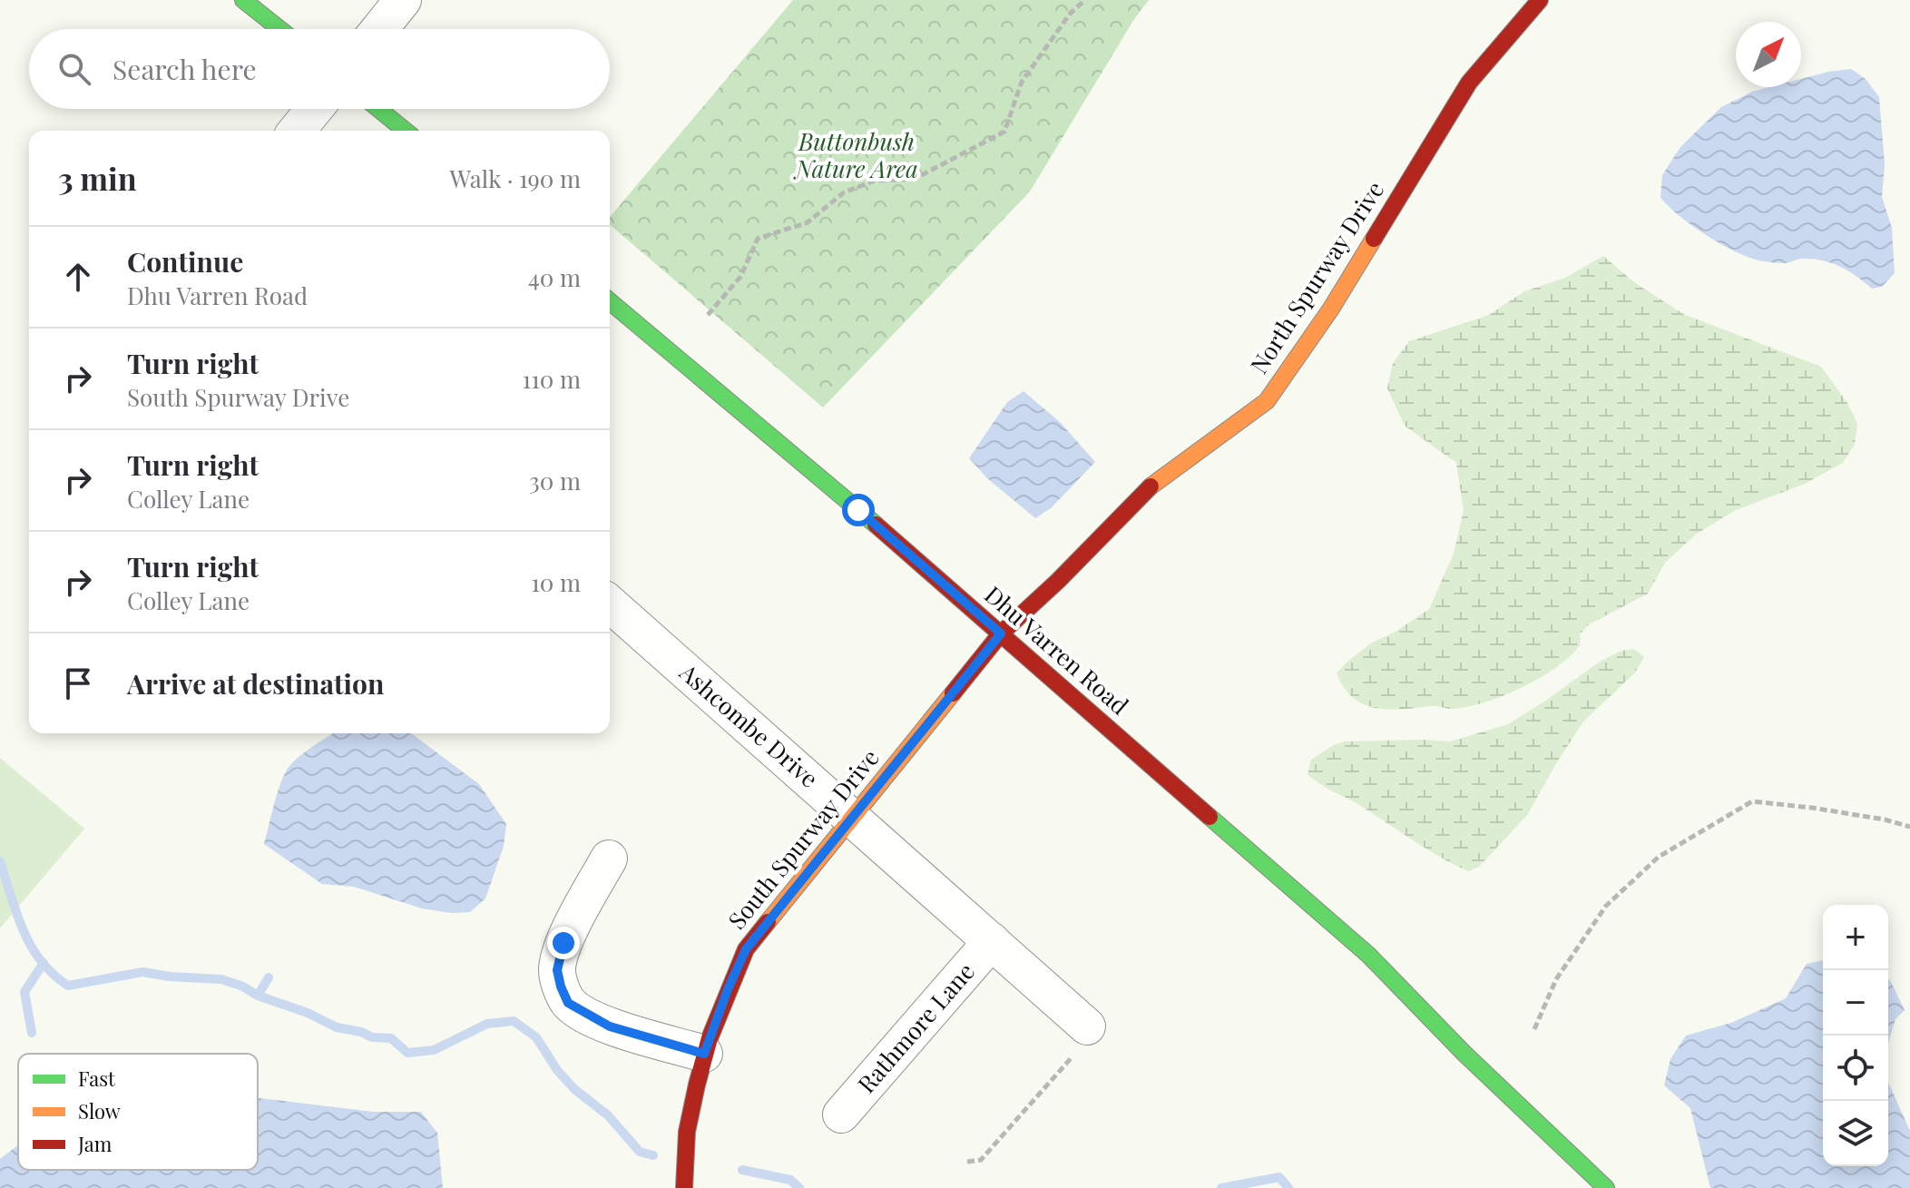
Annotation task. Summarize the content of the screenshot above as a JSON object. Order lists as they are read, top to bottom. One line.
{"streets":{"main road":["North Spurway Drive","Dhu Varren Road","South Spurway Drive"],"street":["Ashcombe Drive","Rathmore Lane"]},"crossings":[["North Spurway Drive","Dhu Varren Road"],["North Spurway Drive","South Spurway Drive"],["Dhu Varren Road","South Spurway Drive"],["Ashcombe Drive","South Spurway Drive"],["Ashcombe Drive","Rathmore Lane"]],"parks":["Buttonbush Nature Area"],"legend":["Fast","Slow","Jam"],"north":"top right","page":{"search":"Search here","heading":["3 min","Walk · 190 m"],"list":[["Continue","Dhu Varren Road","40 m"],["Turn right","South Spurway Drive","110 m"],["Turn right","Colley Lane","30 m"],["Turn right","Colley Lane","10 m"],"Arrive at destination"],"map_buttons":["+","−"]}}
